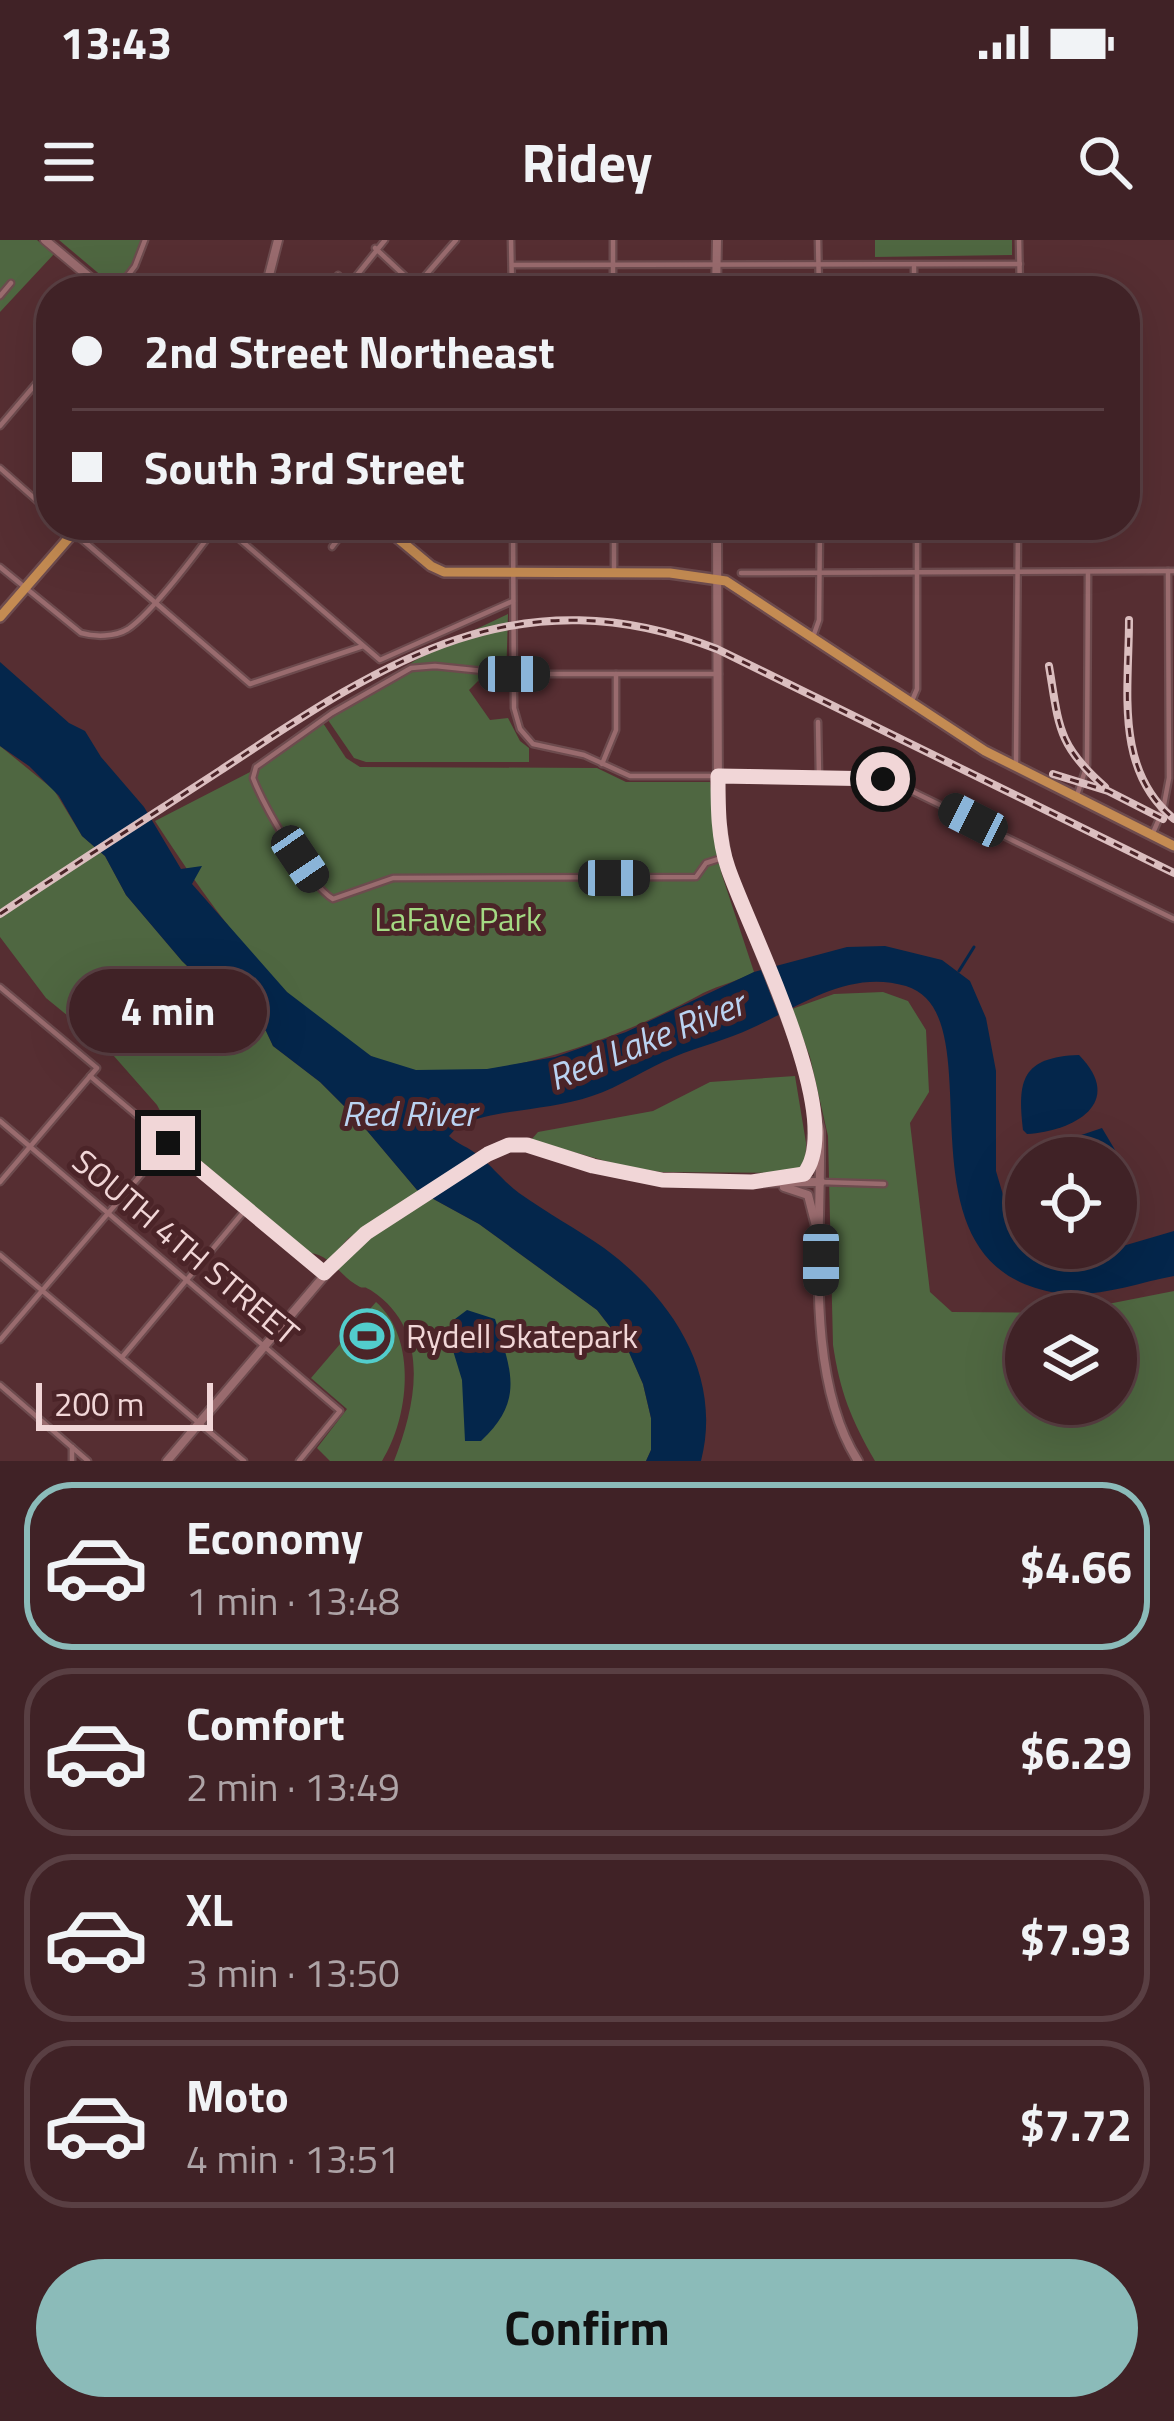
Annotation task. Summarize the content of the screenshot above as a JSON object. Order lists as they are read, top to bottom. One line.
{"streets":{"street":["SOUTH 4TH STREET"]},"water":["Red Lake River","Red River"],"parks":["LaFave Park"],"places":{"sports":["Rydell Skatepark"]},"scale_bar":"200 m","page":{"status":"13:43","header":"Ridey","banner":["2nd Street Northeast","South 3rd Street"],"bubble":"4 min","scale":"200 m","list":[{"name":"Economy","note":"1 min · 13:48","value":"$4.66"},{"name":"Comfort","note":"2 min · 13:49","value":"$6.29"},{"name":"XL","note":"3 min · 13:50","value":"$7.93"},{"name":"Moto","note":"4 min · 13:51","value":"$7.72"}],"buttons":"Confirm"}}
